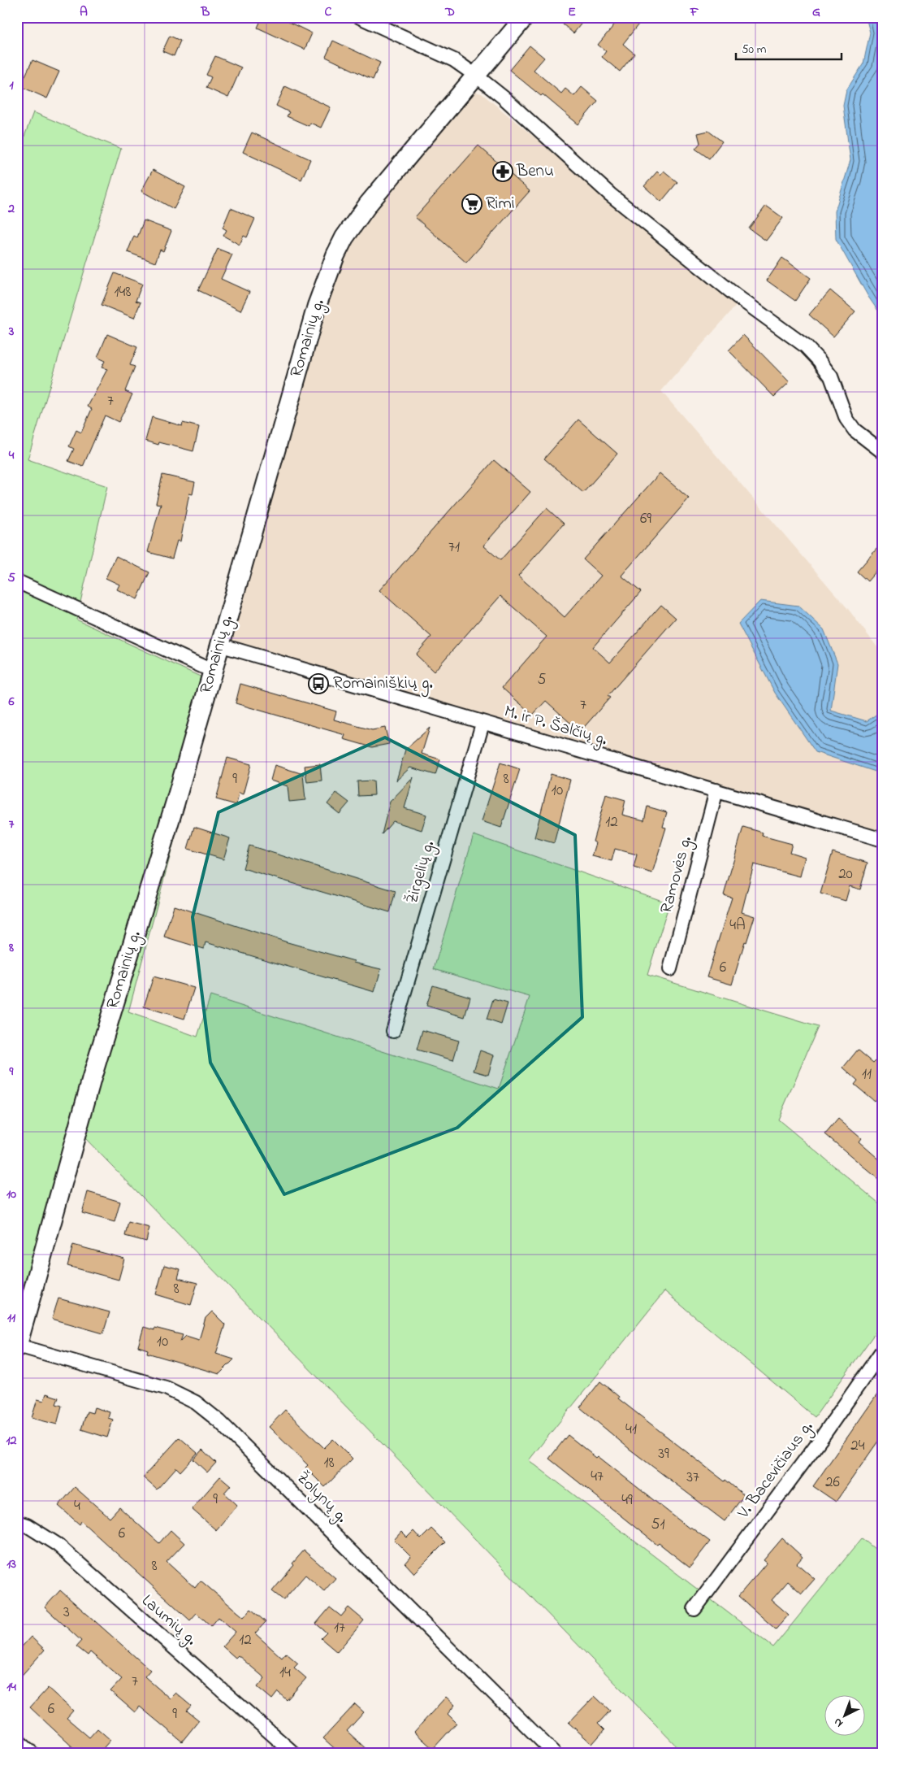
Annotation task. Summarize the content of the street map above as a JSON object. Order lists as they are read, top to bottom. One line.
{"streets":{"main road":["Romainių g."],"street":["M. ir P. Šalčių g.","Žirgelių g.","Ramovės g.","V. Bacevičiaus g.","Žolynų g.","Laumių g."]},"crossings":[["Romainių g.","M. ir P. Šalčių g."],["Romainių g.","Žolynų g."],["M. ir P. Šalčių g.","Žirgelių g."],["M. ir P. Šalčių g.","Ramovės g."]],"places":{"pharmacy":["Benu"],"supermarket":["Rimi"],"bus stop":["Romainiškių g."]},"house_numbers":["148","7","69","71","5","7","9","8","10","12","20","4A","6","11","8","10","41","24","39","18","47","37","26","9","49","4","51","6","8","3","17","12","14","7","6","9"],"scale_bar":"50 m","north":"bottom left","grid":{"columns":["A","B","C","D","E","F","G"],"rows":["1","2","3","4","5","6","7","8","9","10","11","12","13","14"]}}
